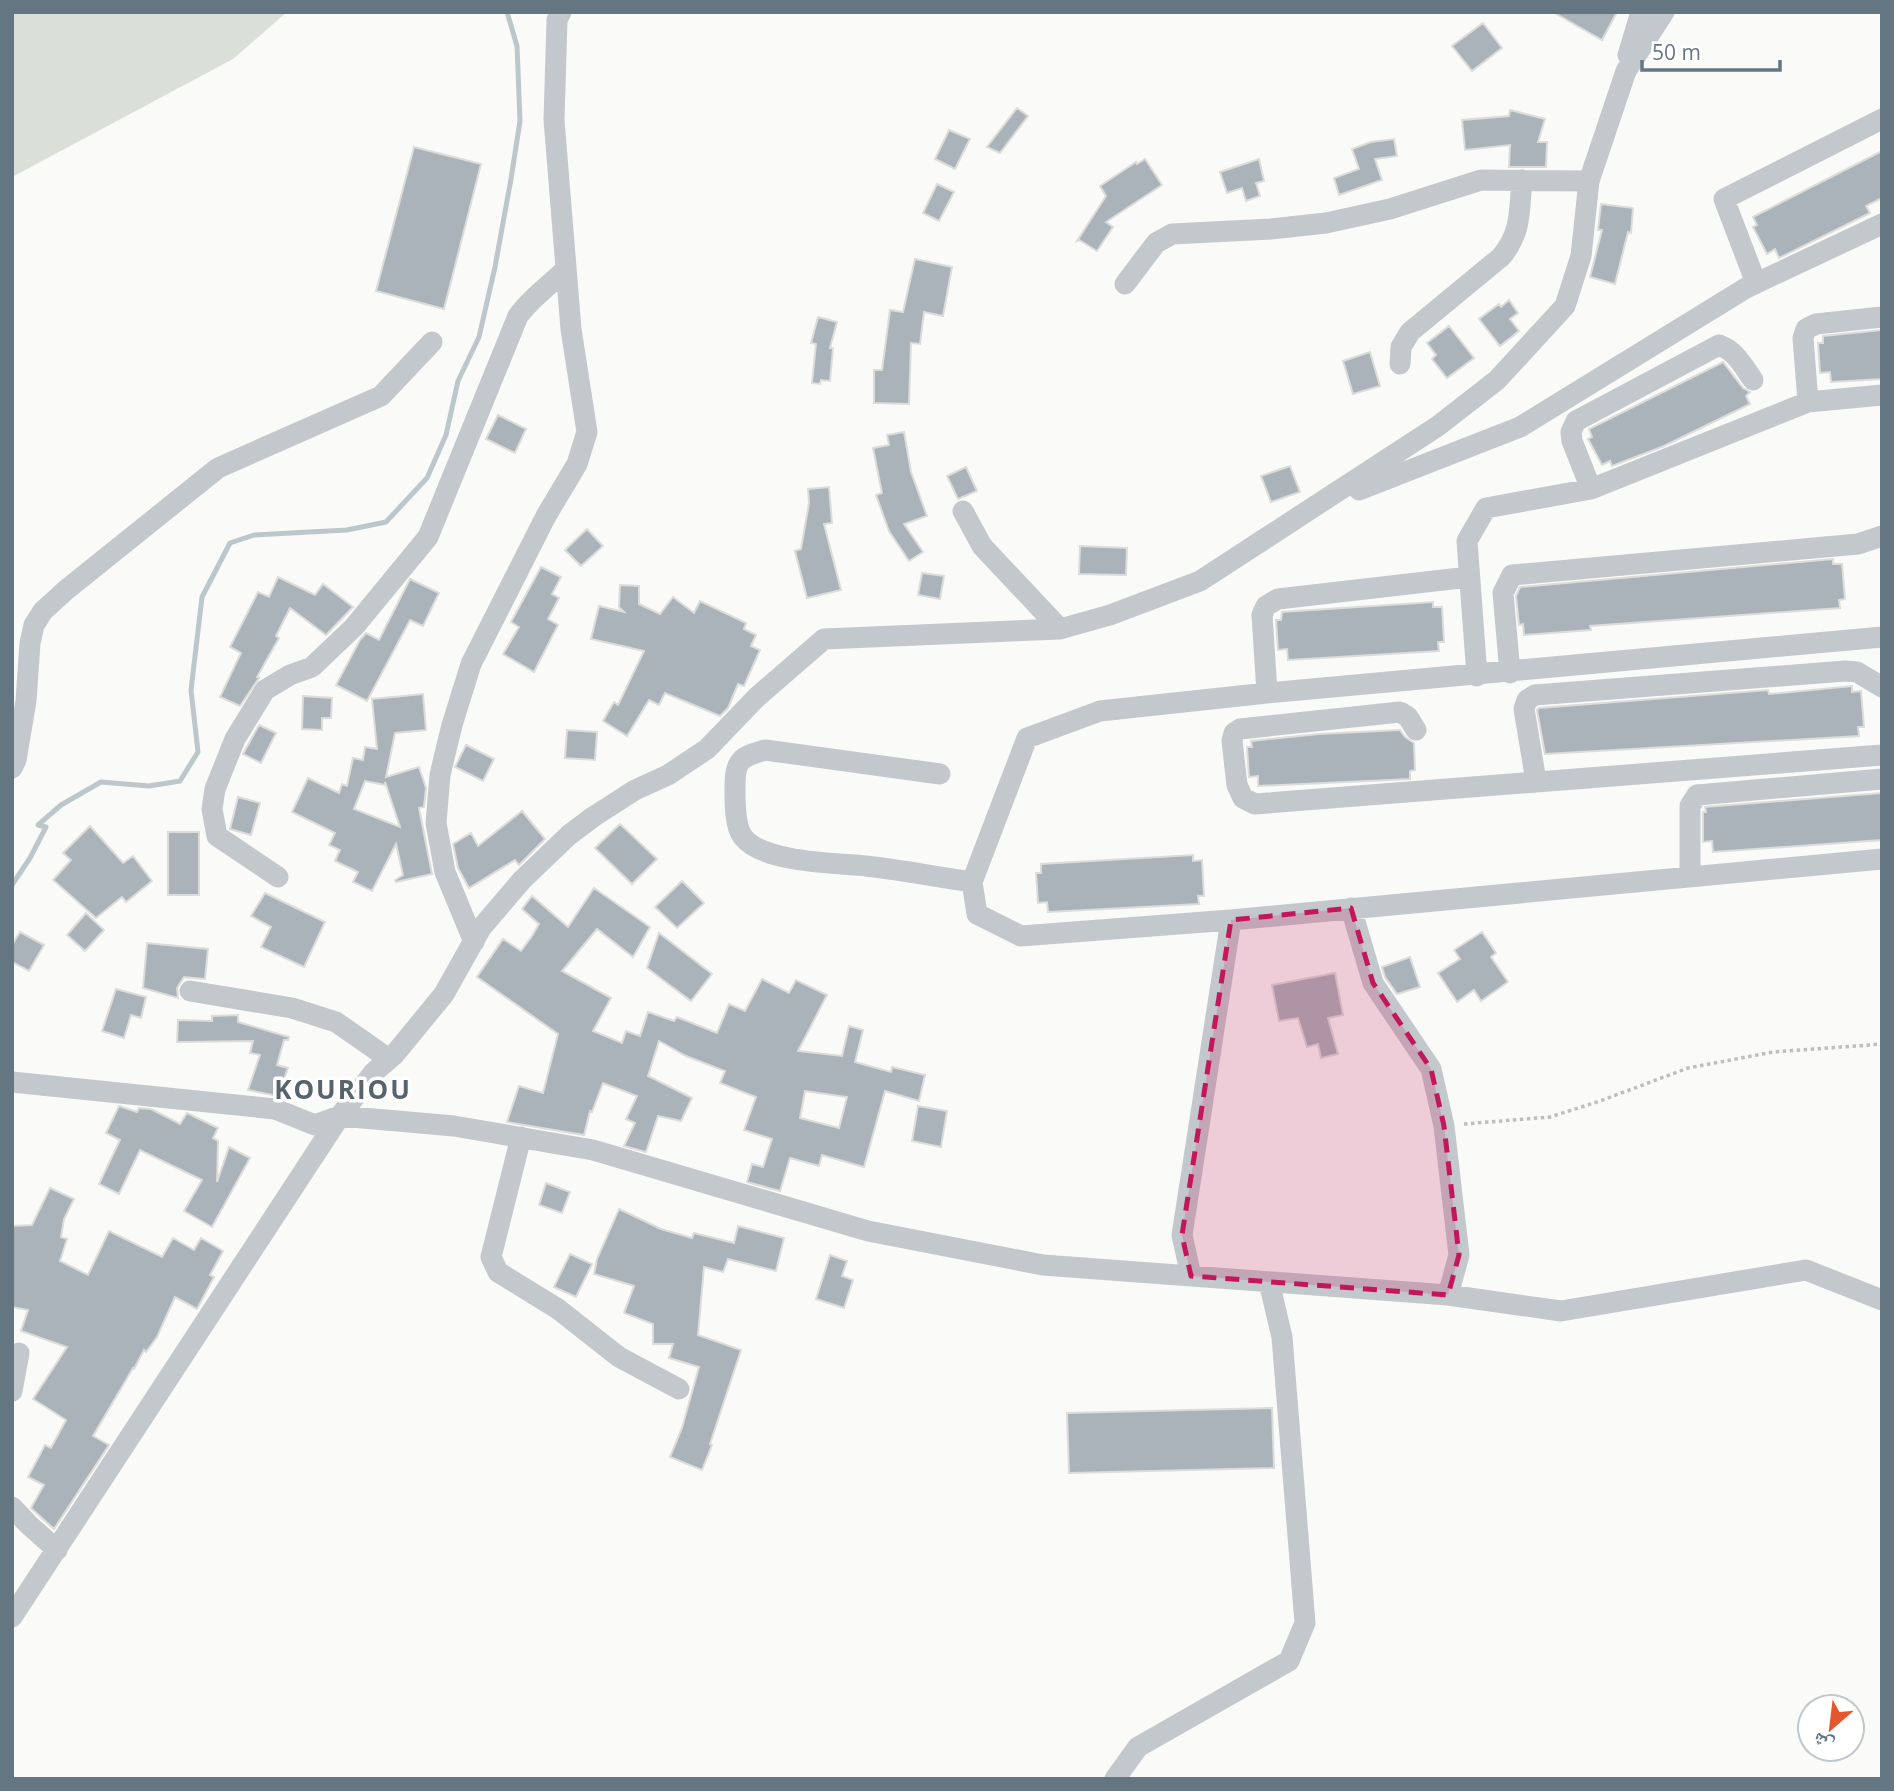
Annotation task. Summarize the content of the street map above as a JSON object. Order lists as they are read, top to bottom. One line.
{"districts":["KOURIOU"],"scale_bar":"50 m","north":"bottom left"}
